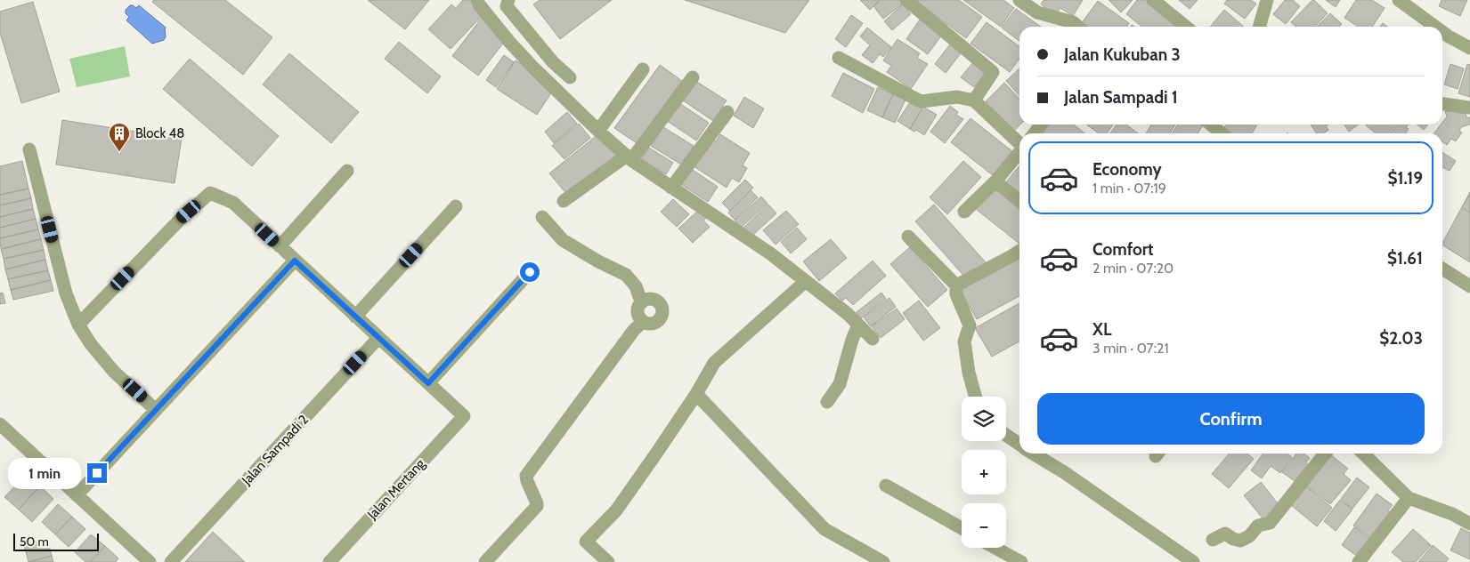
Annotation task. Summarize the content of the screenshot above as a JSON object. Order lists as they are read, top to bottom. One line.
{"streets":{"street":["Jalan Sampadi 2","Jalan Mertang"]},"places":{"building":["Block 48"]},"scale_bar":"50 m","page":{"banner":["Jalan Kukuban 3","Jalan Sampadi 1"],"list":[{"name":"Economy","note":"1 min · 07:19","value":"$1.19"},{"name":"Comfort","note":"2 min · 07:20","value":"$1.61"},{"name":"XL","note":"3 min · 07:21","value":"$2.03"}],"buttons":"Confirm","map_buttons":["+","−"],"bubble":"1 min","scale":"50 m"}}
